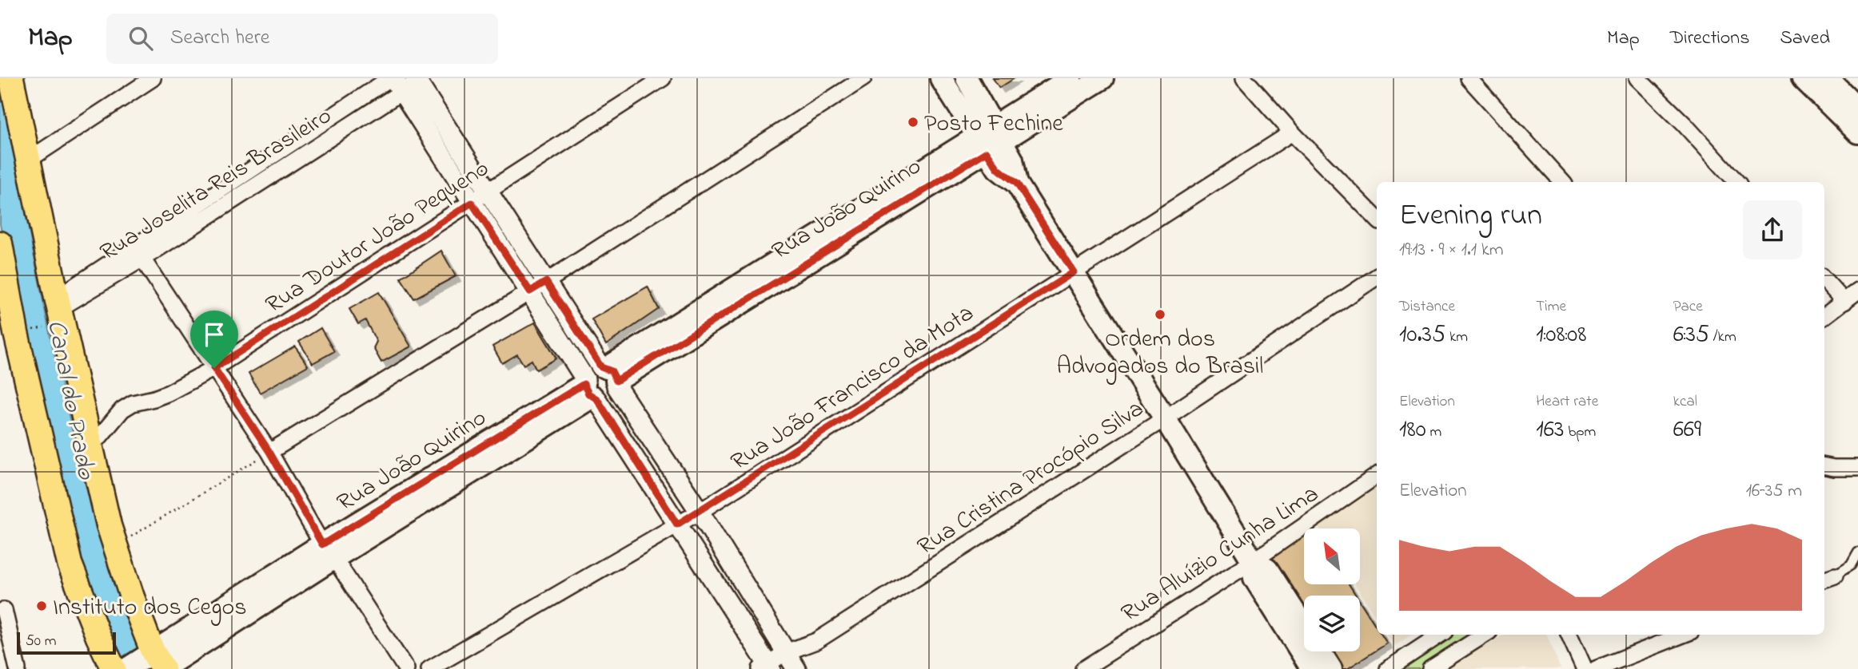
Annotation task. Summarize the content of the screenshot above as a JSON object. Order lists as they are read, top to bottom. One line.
{"streets":{"main road":["Rua João Quirino"],"street":["Rua Joselita Reis Brasileiro","Rua Doutor João Pequeno","Rua João Francisco da Mota","Rua Cristina Procópio Silva","Rua Aluízio Cunha Lima"]},"water":["Canal do Prado"],"places":["Posto Fechine","Ordem dos Advogados do Brasil","Instituto dos Cegos"],"scale_bar":"50 m","north":"top left","page":{"header":"Map","search":"Search here","nav":["Map","Directions","Saved"],"heading":["Evening run","19:13 · 9 × 1.1 km"],"stats":[["Distance","10.35 km"],["Time","1:08:08"],["Pace","6:35 /km"],["Elevation","180 m"],["Heart rate","163 bpm"],["kcal","669"]],"chart":["Elevation","16–35 m"],"scale":"50 m"}}
